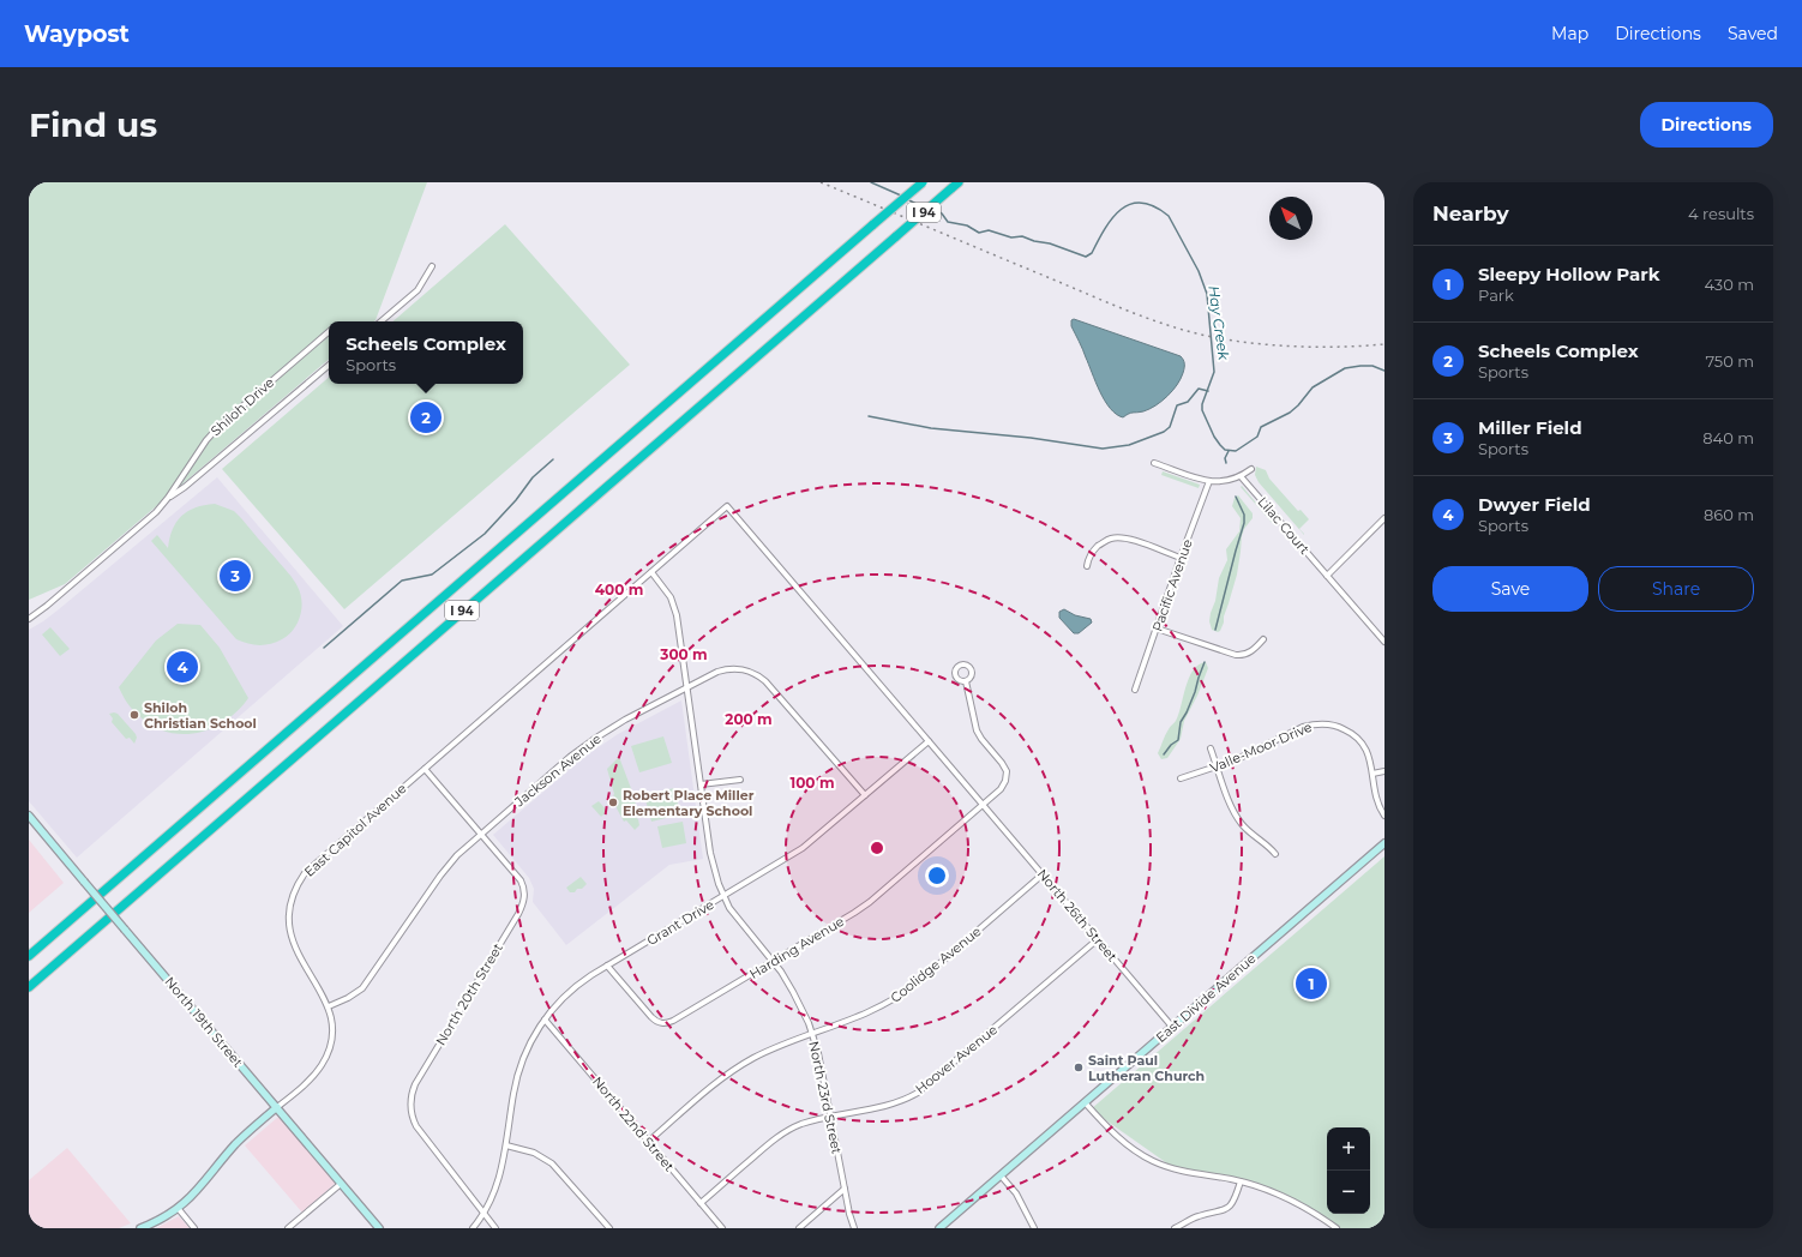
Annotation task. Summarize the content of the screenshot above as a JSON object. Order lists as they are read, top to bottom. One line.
{"streets":{"highway":["I 94"],"street":["Shiloh Drive","Lilac Court","Pacific Avenue","Valle-Moor Drive","Jackson Avenue","East Capitol Avenue","North 26th Street","Grant Drive","Harding Avenue","Coolidge Avenue","North 20th Street","East Divide Avenue","North 19th Street","Hoover Avenue","North 23rd Street","North 22nd Street"]},"crossings":[["Jackson Avenue","East Capitol Avenue"],["Jackson Avenue","Grant Drive"],["Jackson Avenue","North 20th Street"],["Jackson Avenue","North 23rd Street"],["East Capitol Avenue","Grant Drive"],["East Capitol Avenue","North 20th Street"],["East Capitol Avenue","North 19th Street"],["East Capitol Avenue","North 23rd Street"],["North 26th Street","Harding Avenue"],["North 26th Street","Coolidge Avenue"],["North 26th Street","East Divide Avenue"],["North 26th Street","Hoover Avenue"],["Grant Drive","Harding Avenue"],["Grant Drive","North 20th Street"],["Grant Drive","North 23rd Street"],["Grant Drive","North 22nd Street"],["Harding Avenue","North 23rd Street"],["Coolidge Avenue","North 23rd Street"],["Coolidge Avenue","North 22nd Street"],["Hoover Avenue","North 23rd Street"],["Hoover Avenue","North 22nd Street"]],"water":["Hay Creek"],"places":["Shiloh Christian School","Robert Place Miller Elementary School","Saint Paul Lutheran Church"],"north":"top left","page":{"header":"Waypost","nav":["Map","Directions","Saved"],"buttons":["Directions",["Save","Share"]],"title":"Find us","heading":["Nearby","4 results"],"list":[{"mark":"1","name":"Sleepy Hollow Park","note":"Park","value":"430 m"},{"mark":"2","name":"Scheels Complex","note":"Sports","value":"750 m"},{"mark":"3","name":"Miller Field","note":"Sports","value":"840 m"},{"mark":"4","name":"Dwyer Field","note":"Sports","value":"860 m"}],"popup":["Scheels Complex","Sports"],"pins":["2","3","4","1"],"map_buttons":["+","−"]},"rings":["400 m","300 m","200 m","100 m"]}
